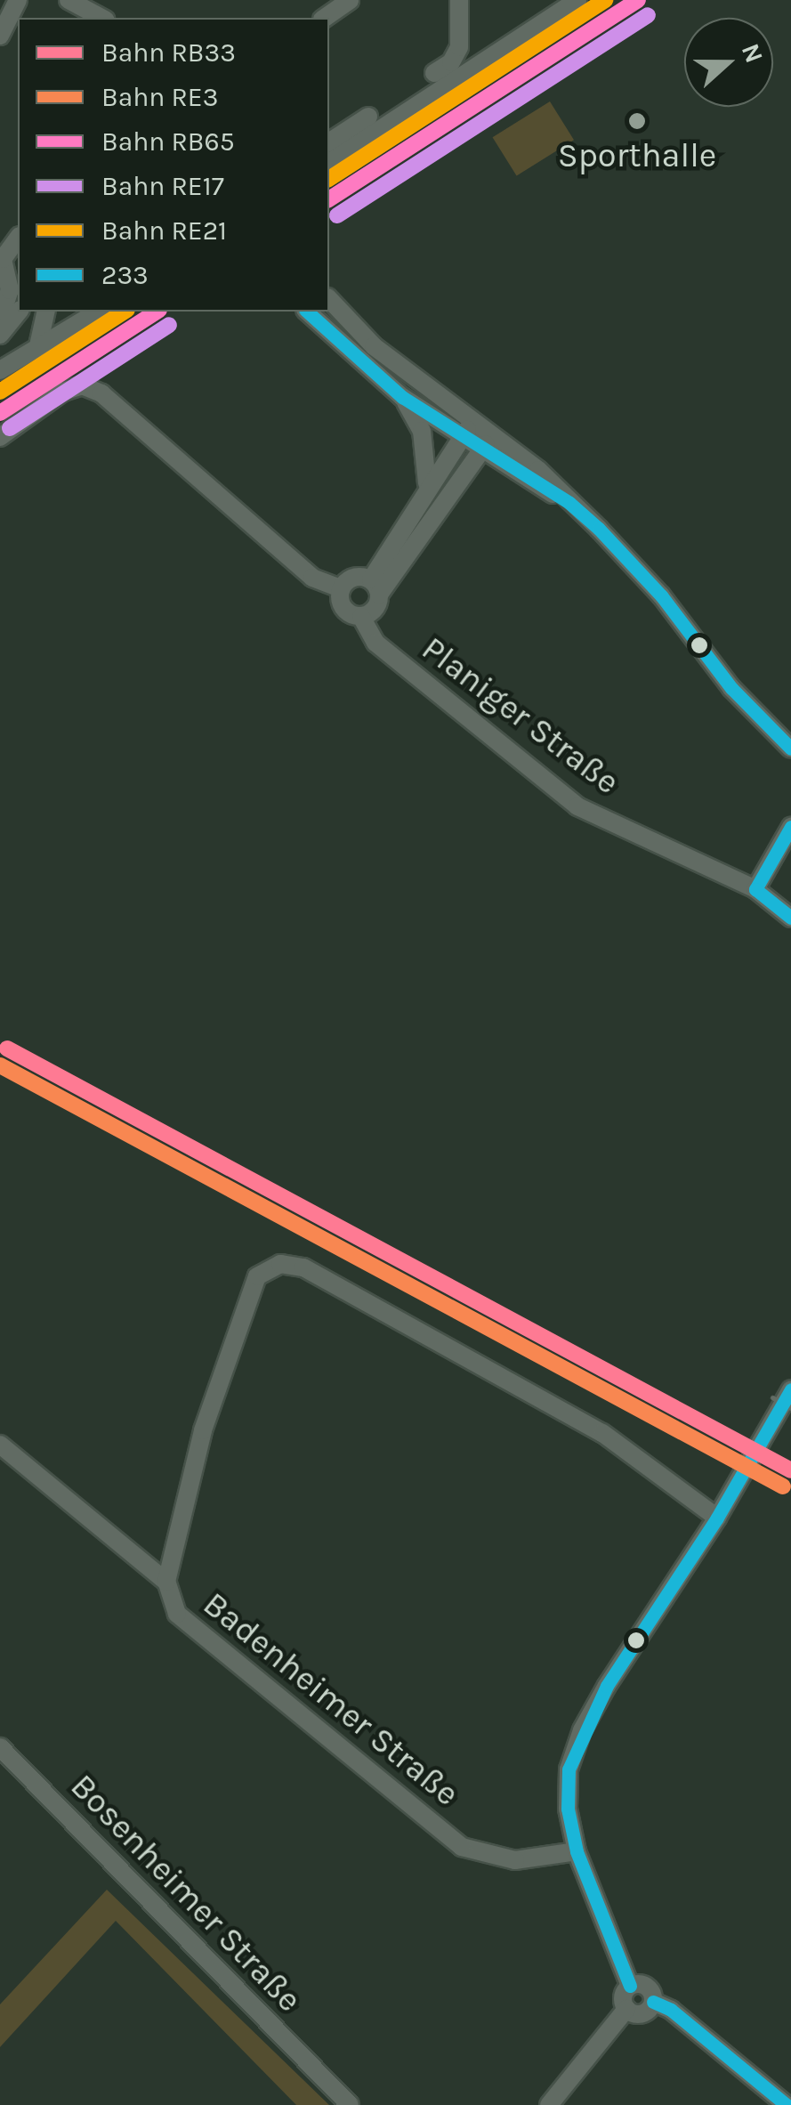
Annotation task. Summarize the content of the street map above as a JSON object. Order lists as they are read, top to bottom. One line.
{"streets":{"street":["Planiger Straße","Badenheimer Straße","Bosenheimer Straße"]},"places":["Sporthalle"],"lines":["rail line RB65","rail line RE21","rail line RE17","transit line 233","rail line RB33","rail line RE3"],"legend":["Bahn RB33","Bahn RE3","Bahn RB65","Bahn RE17","Bahn RE21","233"],"north":"right"}
